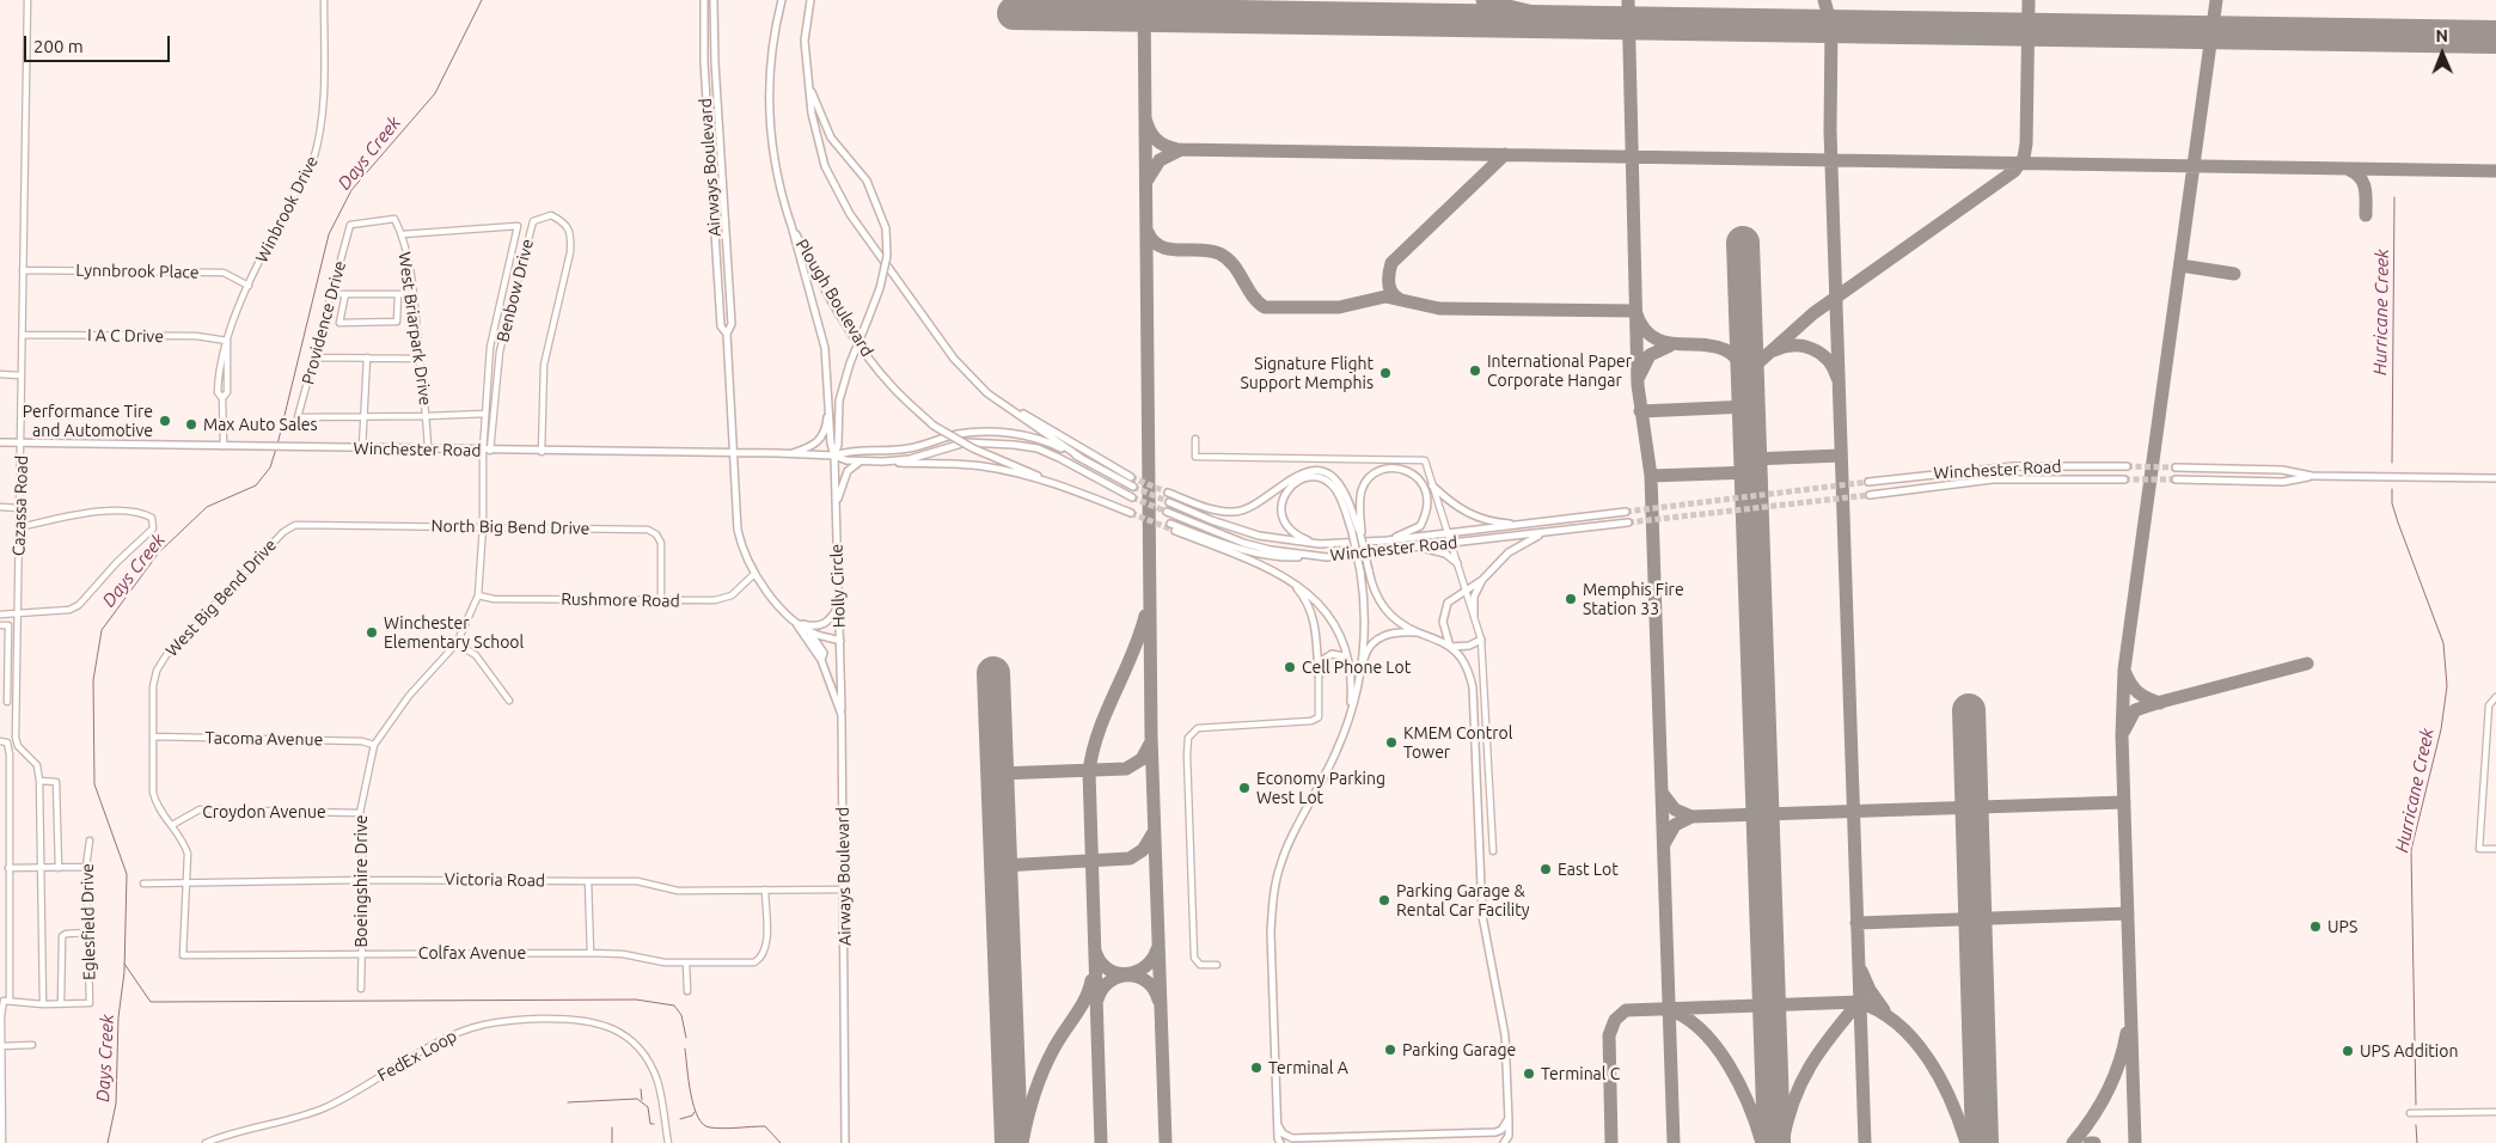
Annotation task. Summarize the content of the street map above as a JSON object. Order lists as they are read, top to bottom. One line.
{"streets":{"main road":["Airways Boulevard","Plough Boulevard","Winchester Road","Holly Circle"],"street":["Winbrook Drive","Lynnbrook Place","Benbow Drive","Providence Drive","West Briarpark Drive","I A C Drive","Cazassa Road","North Big Bend Drive","West Big Bend Drive","Rushmore Road","Tacoma Avenue","Croydon Avenue","Victoria Road","Boeingshire Drive","Eglesfield Drive","Colfax Avenue","FedEx Loop"]},"crossings":[["Airways Boulevard","Winchester Road"],["Airways Boulevard","Holly Circle"],["Airways Boulevard","Rushmore Road"],["Airways Boulevard","Victoria Road"],["Winbrook Drive","Lynnbrook Place"],["Winbrook Drive","I A C Drive"],["Winbrook Drive","Winchester Road"],["Lynnbrook Place","Cazassa Road"],["Benbow Drive","Winchester Road"],["Providence Drive","West Briarpark Drive"],["West Briarpark Drive","Winchester Road"],["West Briarpark Drive","Boeingshire Drive"],["I A C Drive","Cazassa Road"],["Winchester Road","Cazassa Road"],["Winchester Road","Holly Circle"],["Winchester Road","Boeingshire Drive"],["North Big Bend Drive","West Big Bend Drive"],["North Big Bend Drive","Rushmore Road"],["North Big Bend Drive","Boeingshire Drive"],["West Big Bend Drive","Tacoma Avenue"],["West Big Bend Drive","Croydon Avenue"],["West Big Bend Drive","Victoria Road"],["West Big Bend Drive","Colfax Avenue"],["Rushmore Road","Boeingshire Drive"],["Tacoma Avenue","Boeingshire Drive"],["Croydon Avenue","Boeingshire Drive"],["Victoria Road","Boeingshire Drive"],["Victoria Road","Colfax Avenue"],["Boeingshire Drive","Colfax Avenue"]],"water":["Days Creek","Hurricane Creek"],"places":["International Paper Corporate Hangar","Signature Flight Support Memphis","Performance Tire and Automotive","Max Auto Sales","Memphis Fire Station 33","Winchester Elementary School","Cell Phone Lot","KMEM Control Tower","Economy Parking West Lot","East Lot","Parking Garage & Rental Car Facility","UPS","Parking Garage","UPS Addition","Terminal A","Terminal C"],"scale_bar":"200 m","north":"top"}
